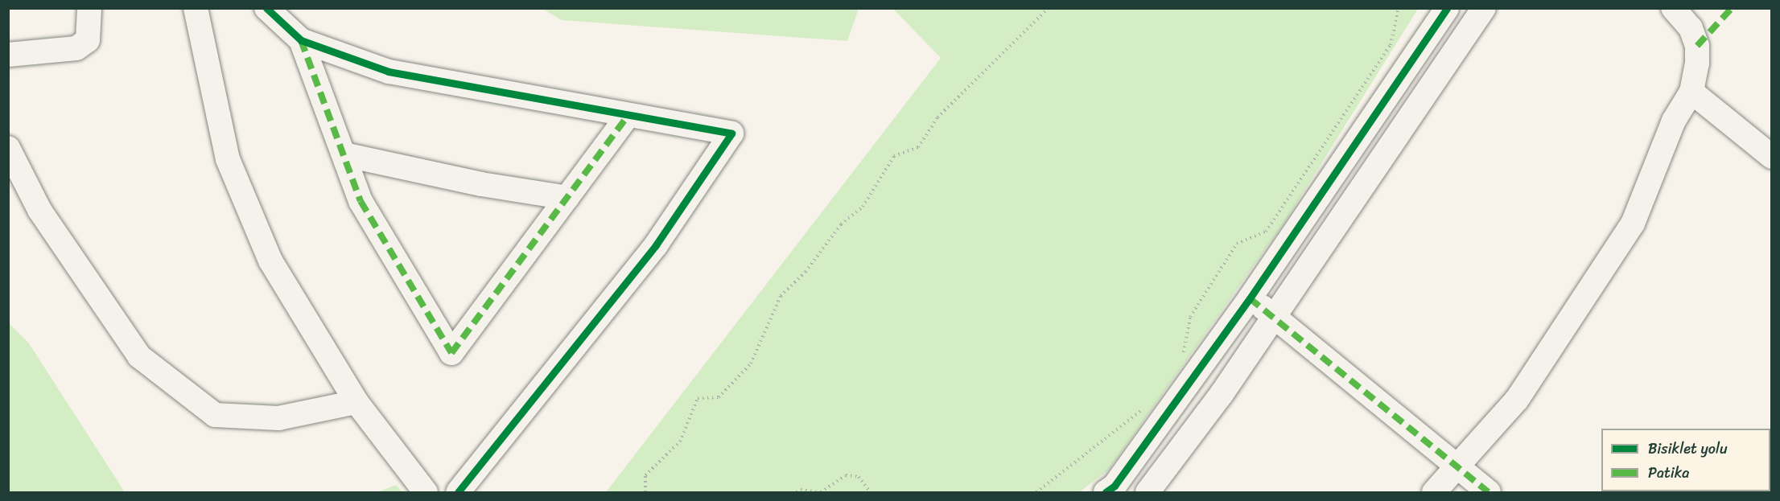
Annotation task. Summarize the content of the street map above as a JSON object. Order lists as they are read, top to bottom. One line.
{"legend":["Bisiklet yolu","Patika"]}
